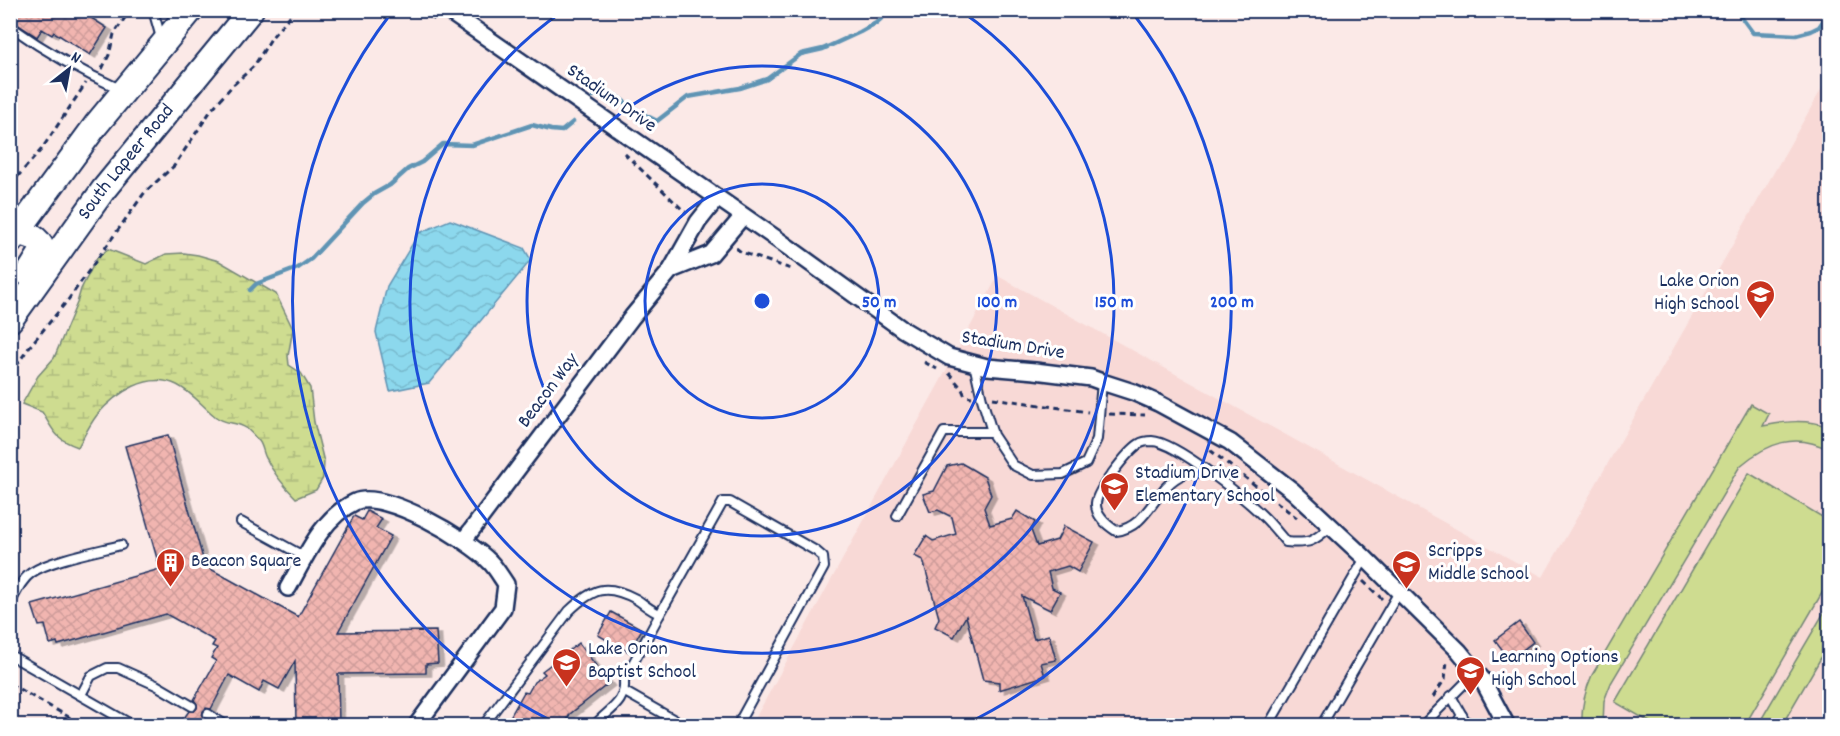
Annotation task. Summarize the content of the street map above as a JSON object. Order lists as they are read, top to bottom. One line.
{"streets":{"main road":["South Lapeer Road"],"street":["Stadium Drive","Beacon Way"]},"crossings":[["Stadium Drive","Beacon Way"]],"places":{"school or university":["Lake Orion High School","Stadium Drive Elementary School","Scripps Middle School","Lake Orion Baptist School","Learning Options High School"],"building":["Beacon Square"]},"north":"top right","rings":["50 m","100 m","150 m","200 m"]}
